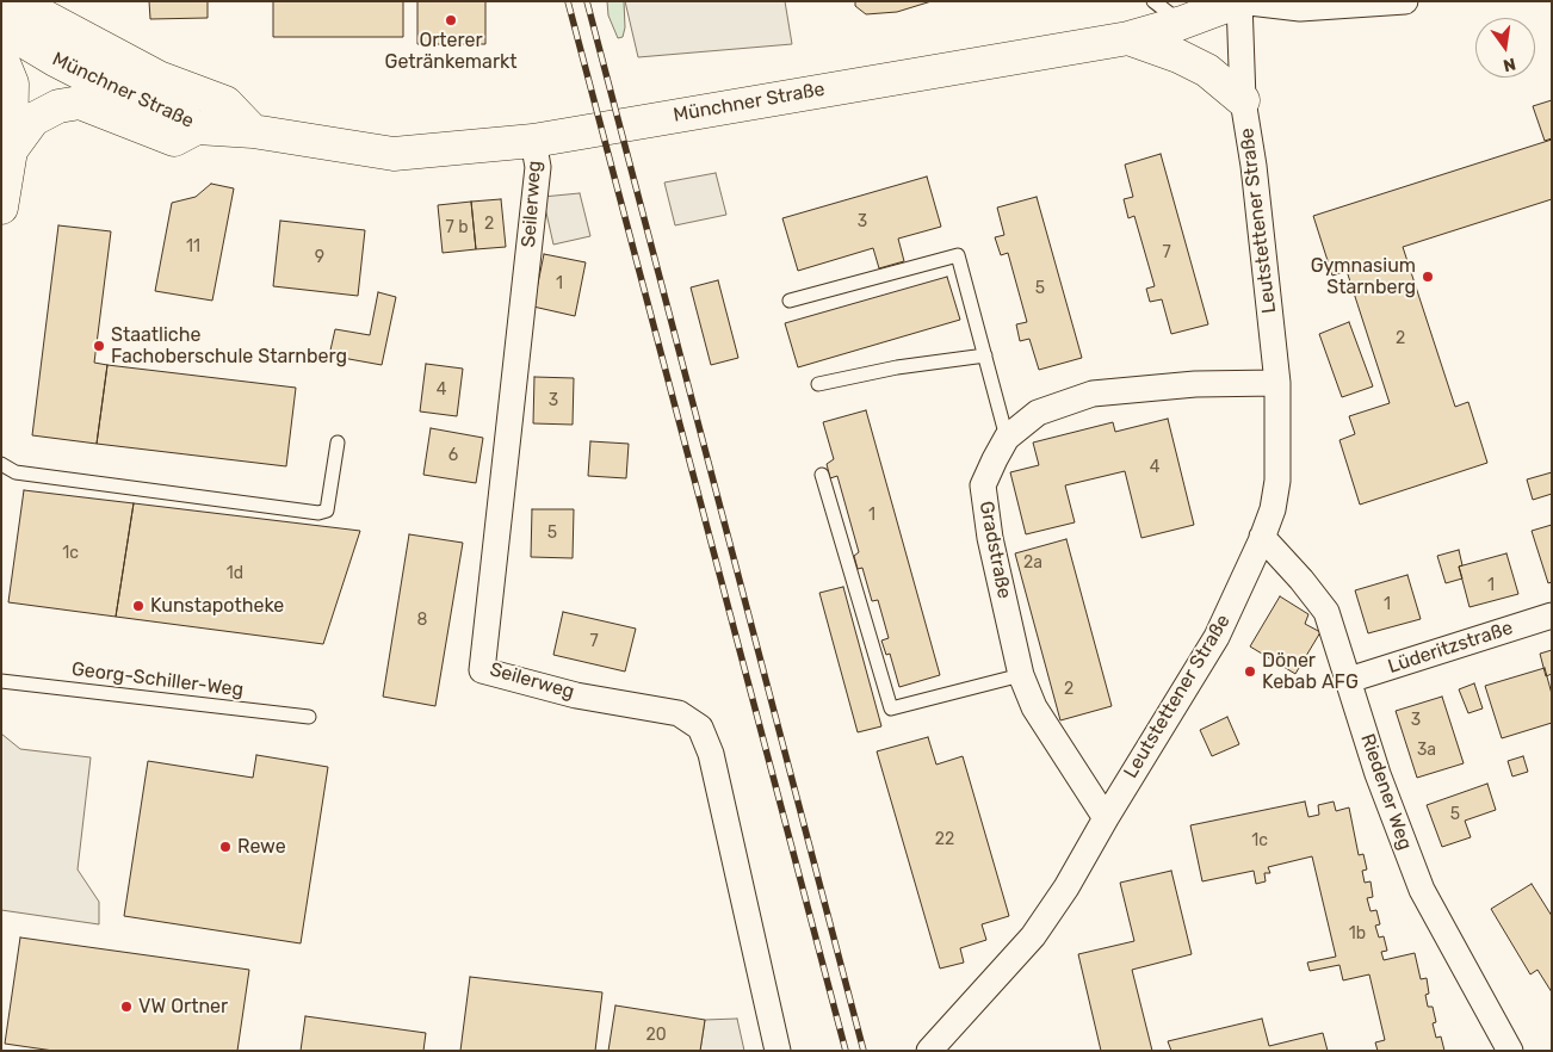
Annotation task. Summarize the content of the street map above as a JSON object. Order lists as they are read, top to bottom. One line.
{"streets":{"main road":["Münchner Straße"],"street":["Seilerweg","Leutstettener Straße","Gradstraße","Lüderitzstraße","Riedener Weg"],"lane":["Georg-Schiller-Weg"]},"crossings":[["Münchner Straße","Seilerweg"],["Münchner Straße","Leutstettener Straße"],["Leutstettener Straße","Gradstraße"],["Leutstettener Straße","Riedener Weg"],["Lüderitzstraße","Riedener Weg"]],"places":["Orterer Getränkemarkt","Gymnasium Starnberg","Staatliche Fachoberschule Starnberg","Kunstapotheke","Döner Kebab AFG","Rewe","VW Ortner"],"house_numbers":["3","2","7 b","11","7","9","1","5","2","4","3","6","4","1","5","1c","2a","1d","1","1","8","7","2","3","3a","5","22","1c","1b","20"],"north":"bottom"}
